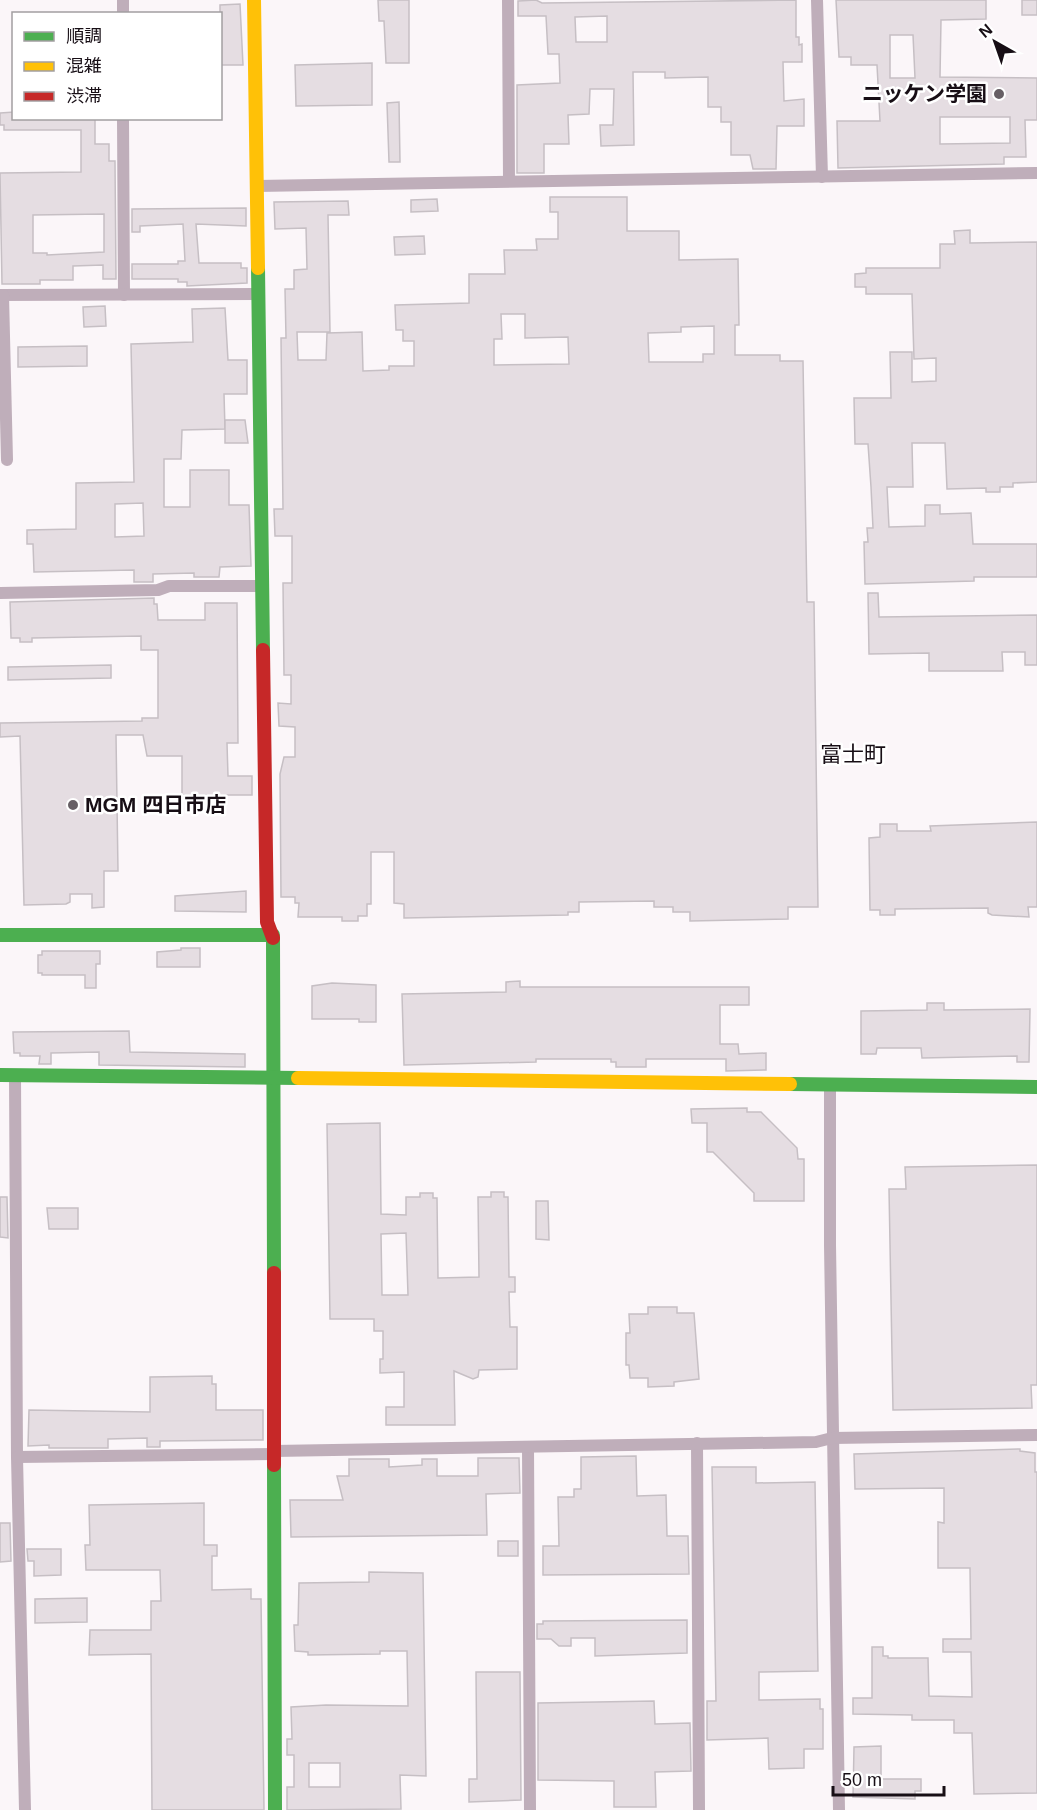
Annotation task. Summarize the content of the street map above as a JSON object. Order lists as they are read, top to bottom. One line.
{"districts":["富士町"],"places":["ニッケン学園","MGM 四日市店"],"legend":["順調","混雑","渋滞"],"scale_bar":"50 m","north":"top left"}
